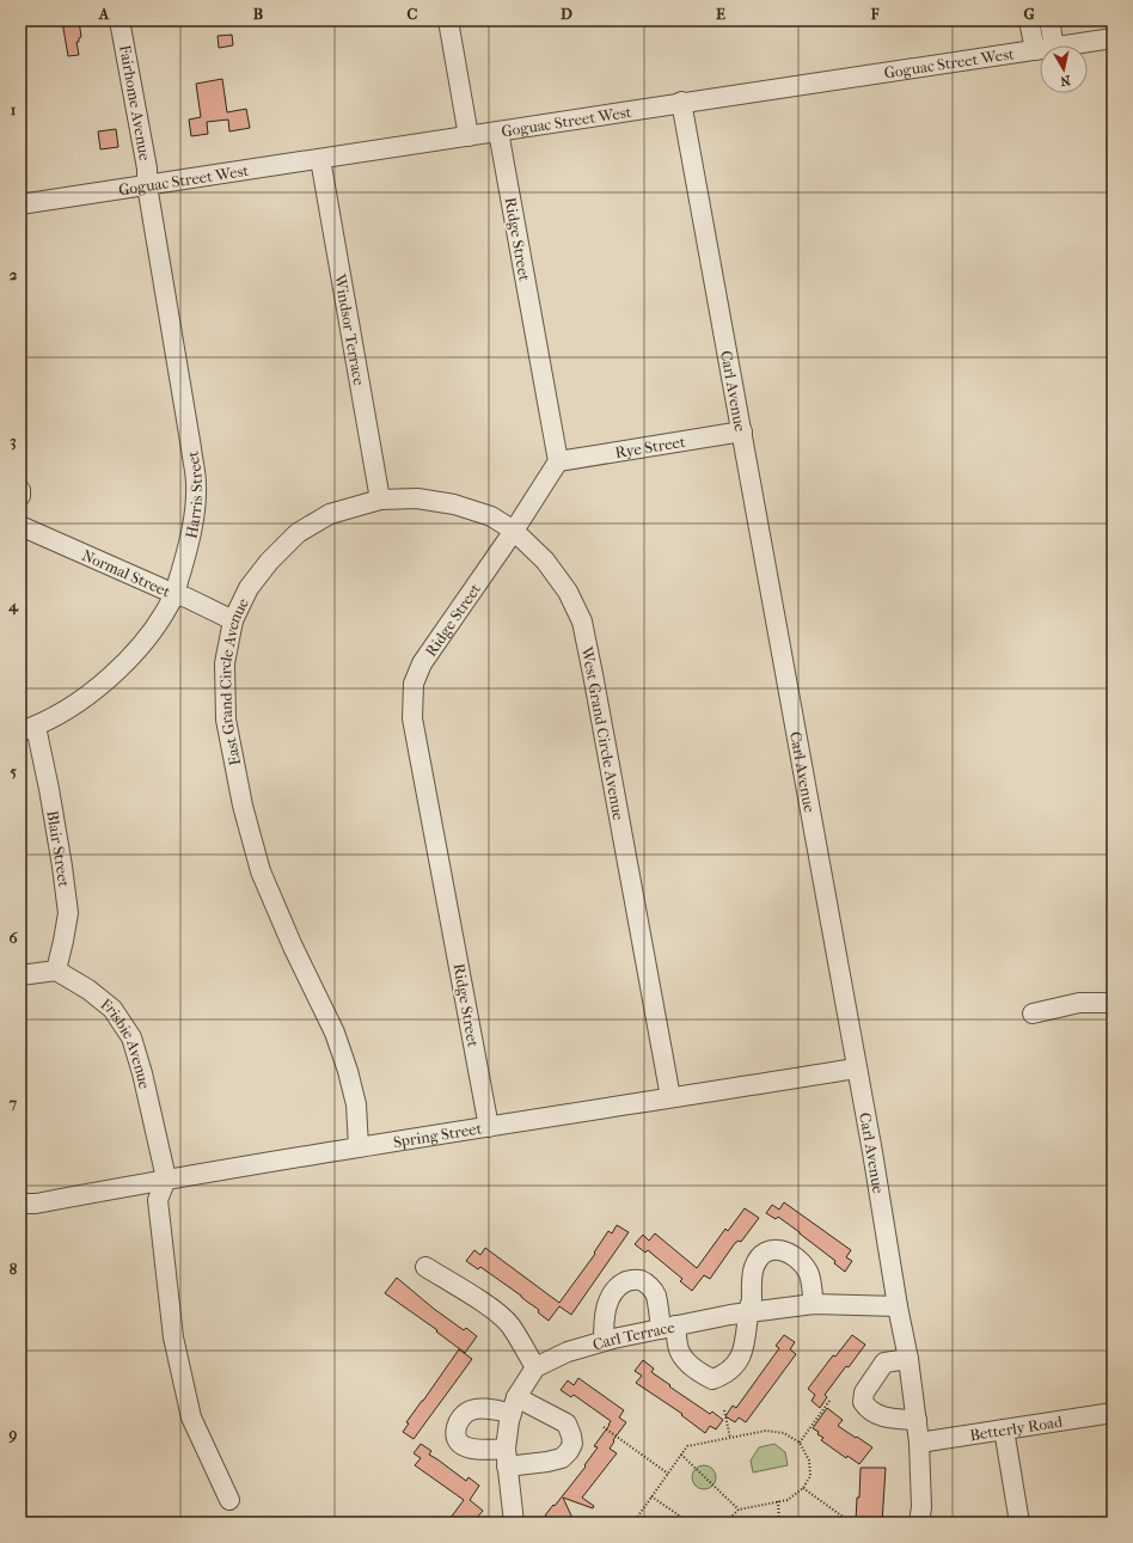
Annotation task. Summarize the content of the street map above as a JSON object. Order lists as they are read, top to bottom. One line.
{"streets":{"street":["Goguac Street West","Fairhome Avenue","Ridge Street","Windsor Terrace","Carl Avenue","Rye Street","Harris Street","Normal Street","East Grand Circle Avenue","West Grand Circle Avenue","Blair Street","Frisbie Avenue","Spring Street","Carl Terrace","Betterly Road"]},"crossings":[["Goguac Street West","Fairhome Avenue"],["Goguac Street West","Ridge Street"],["Goguac Street West","Windsor Terrace"],["Goguac Street West","Carl Avenue"],["Goguac Street West","Harris Street"],["Fairhome Avenue","Harris Street"],["Ridge Street","Rye Street"],["Ridge Street","West Grand Circle Avenue"],["Ridge Street","Spring Street"],["Windsor Terrace","East Grand Circle Avenue"],["Windsor Terrace","West Grand Circle Avenue"],["Carl Avenue","Rye Street"],["Carl Avenue","Spring Street"],["Carl Avenue","Carl Terrace"],["Carl Avenue","Betterly Road"],["Harris Street","Normal Street"],["Harris Street","Blair Street"],["Normal Street","East Grand Circle Avenue"],["East Grand Circle Avenue","West Grand Circle Avenue"],["East Grand Circle Avenue","Spring Street"],["West Grand Circle Avenue","Spring Street"],["Blair Street","Frisbie Avenue"],["Frisbie Avenue","Spring Street"]],"north":"bottom","grid":{"columns":["A","B","C","D","E","F","G"],"rows":["1","2","3","4","5","6","7","8","9"]}}
